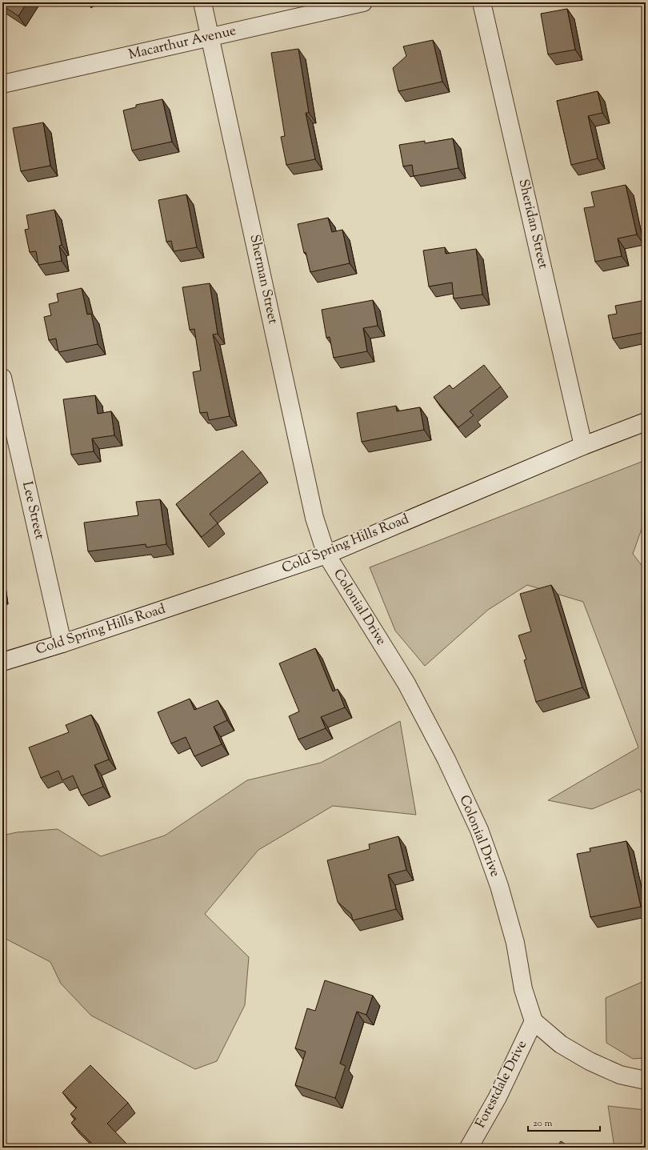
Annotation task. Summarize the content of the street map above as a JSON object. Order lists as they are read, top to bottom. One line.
{"streets":{"street":["Macarthur Avenue","Sheridan Street","Sherman Street","Lee Street","Cold Spring Hills Road","Colonial Drive","Forestdale Drive"]},"crossings":[["Macarthur Avenue","Sherman Street"],["Sheridan Street","Cold Spring Hills Road"],["Sherman Street","Cold Spring Hills Road"],["Sherman Street","Colonial Drive"],["Lee Street","Cold Spring Hills Road"],["Cold Spring Hills Road","Colonial Drive"],["Colonial Drive","Forestdale Drive"]],"scale_bar":"20 m"}
